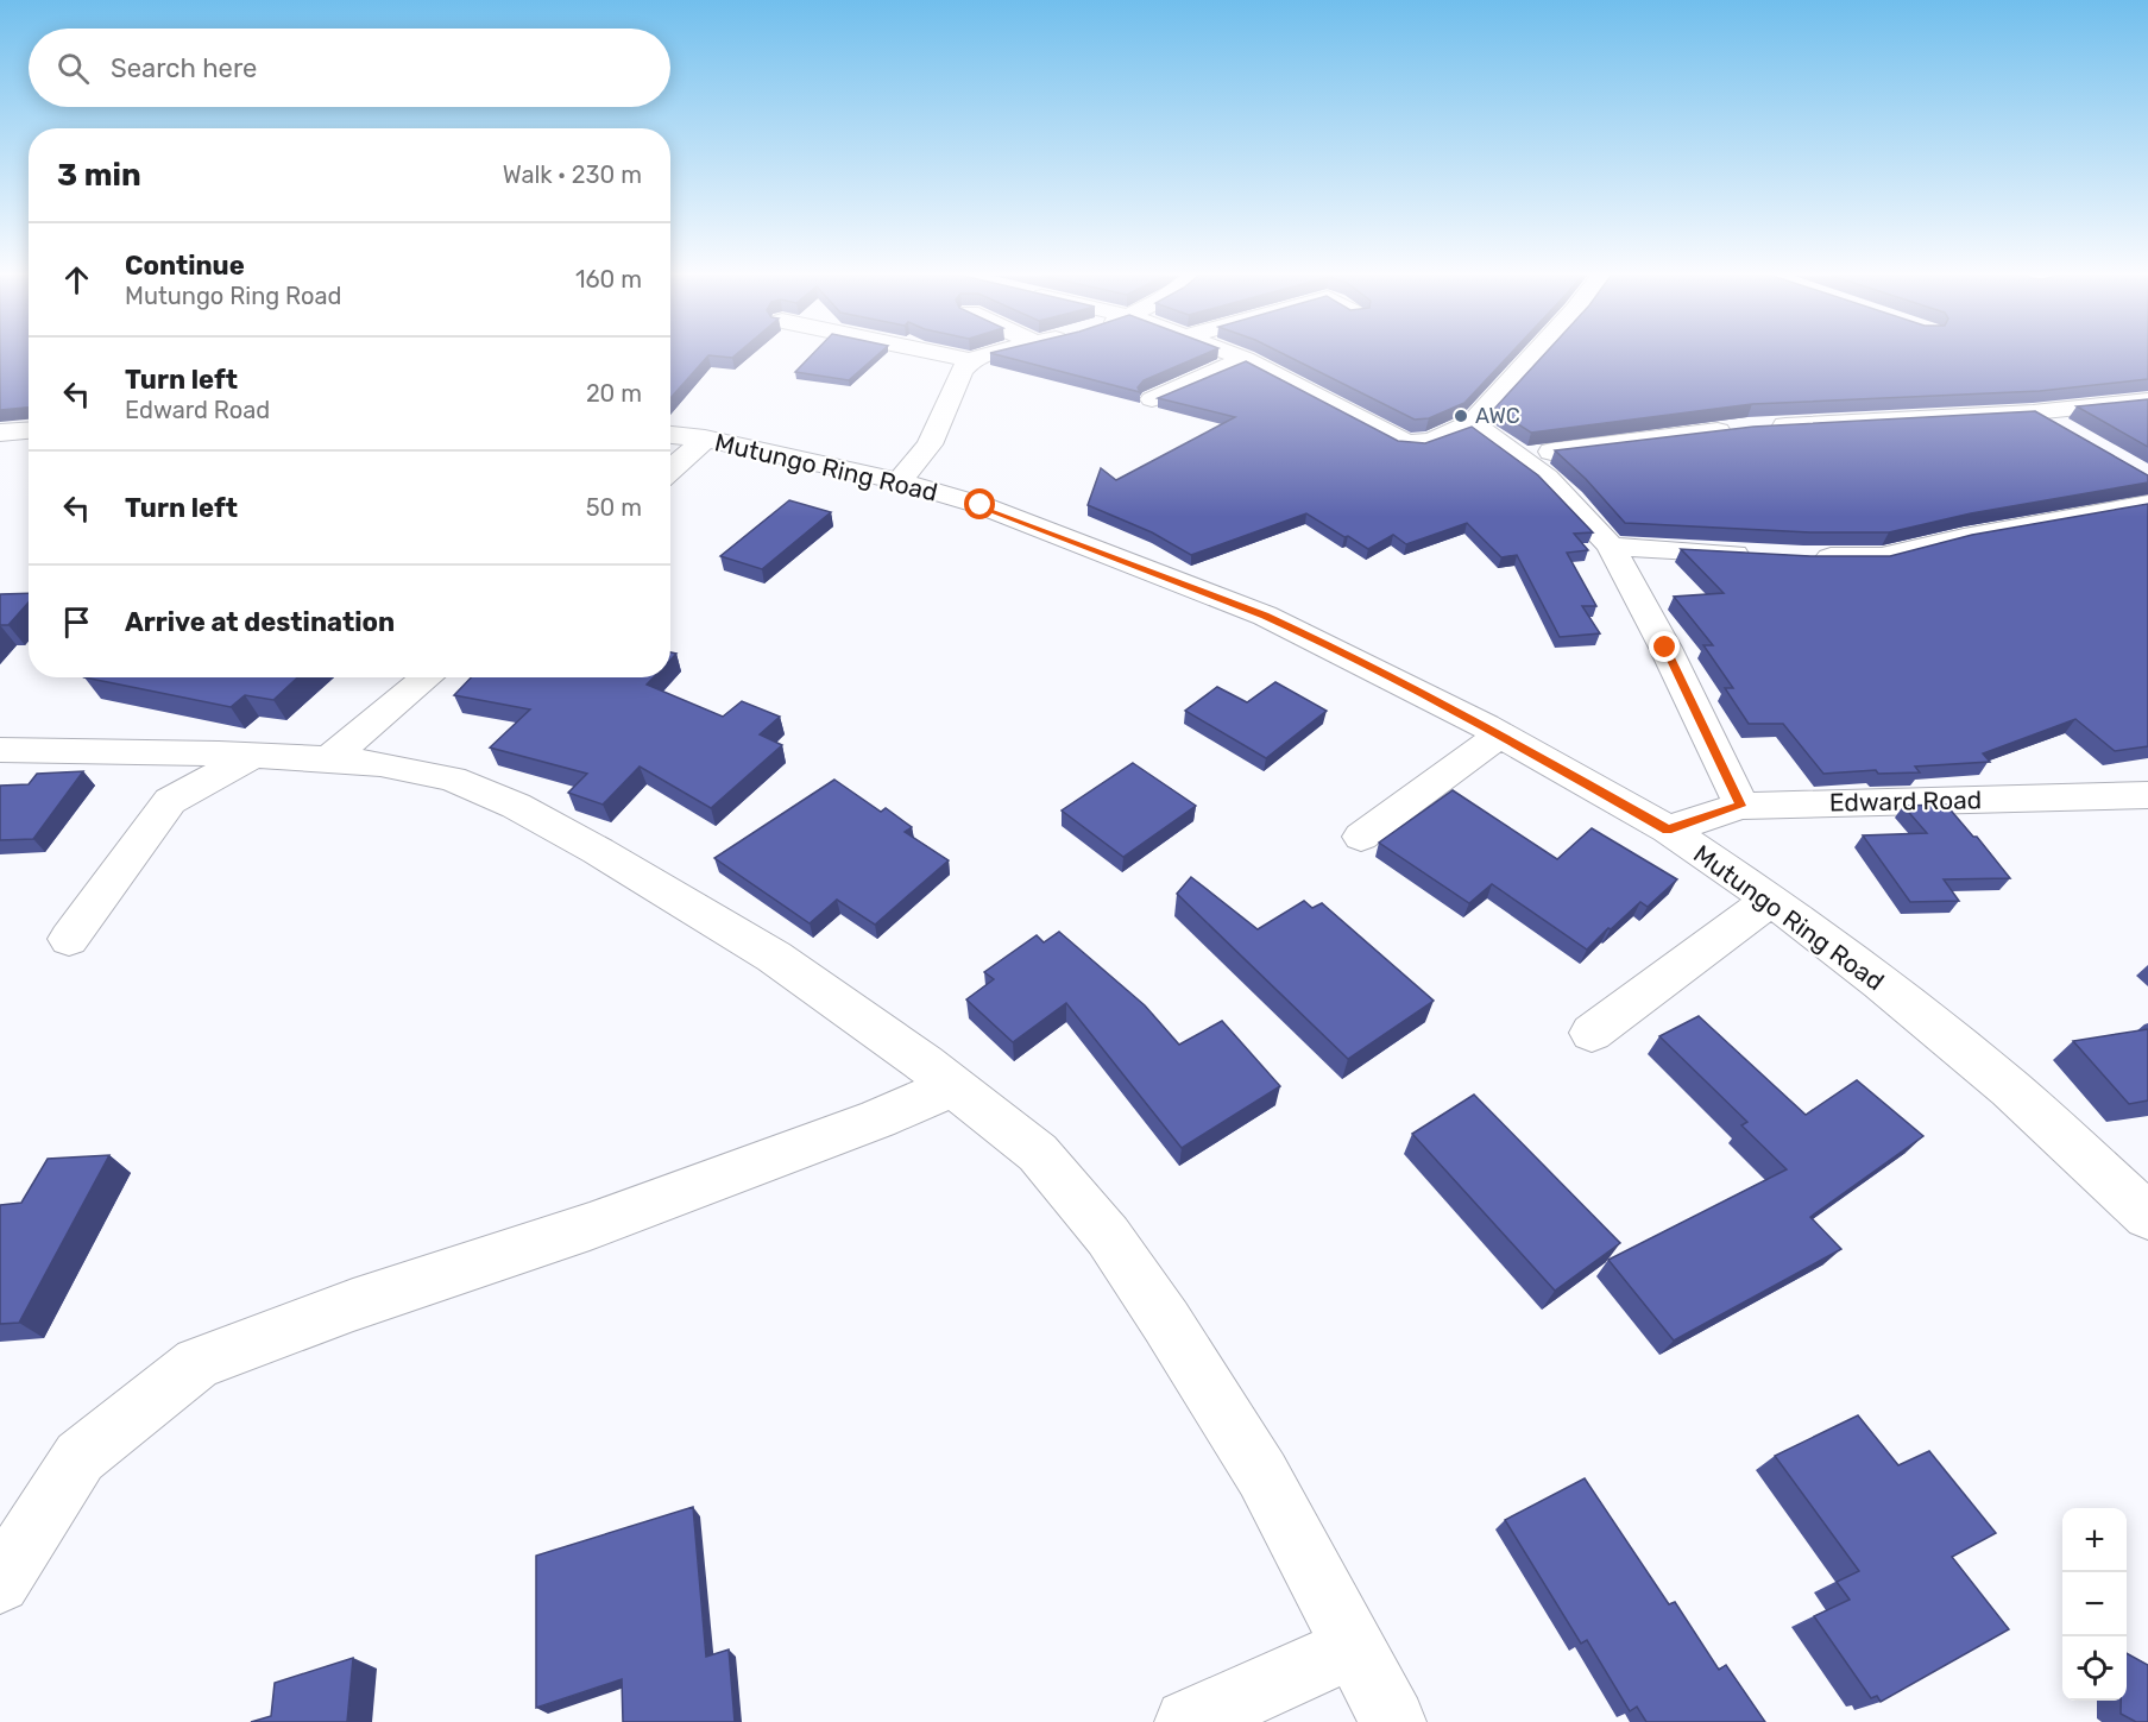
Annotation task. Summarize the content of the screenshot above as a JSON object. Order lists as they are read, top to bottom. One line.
{"streets":{"street":["Mutungo Ring Road","Edward Road"]},"crossings":[["Mutungo Ring Road","Edward Road"]],"places":["AWC"],"page":{"search":"Search here","heading":["3 min","Walk · 230 m"],"list":[["Continue","Mutungo Ring Road","160 m"],["Turn left","Edward Road","20 m"],["Turn left","50 m"],"Arrive at destination"],"map_buttons":["+","−"]}}
